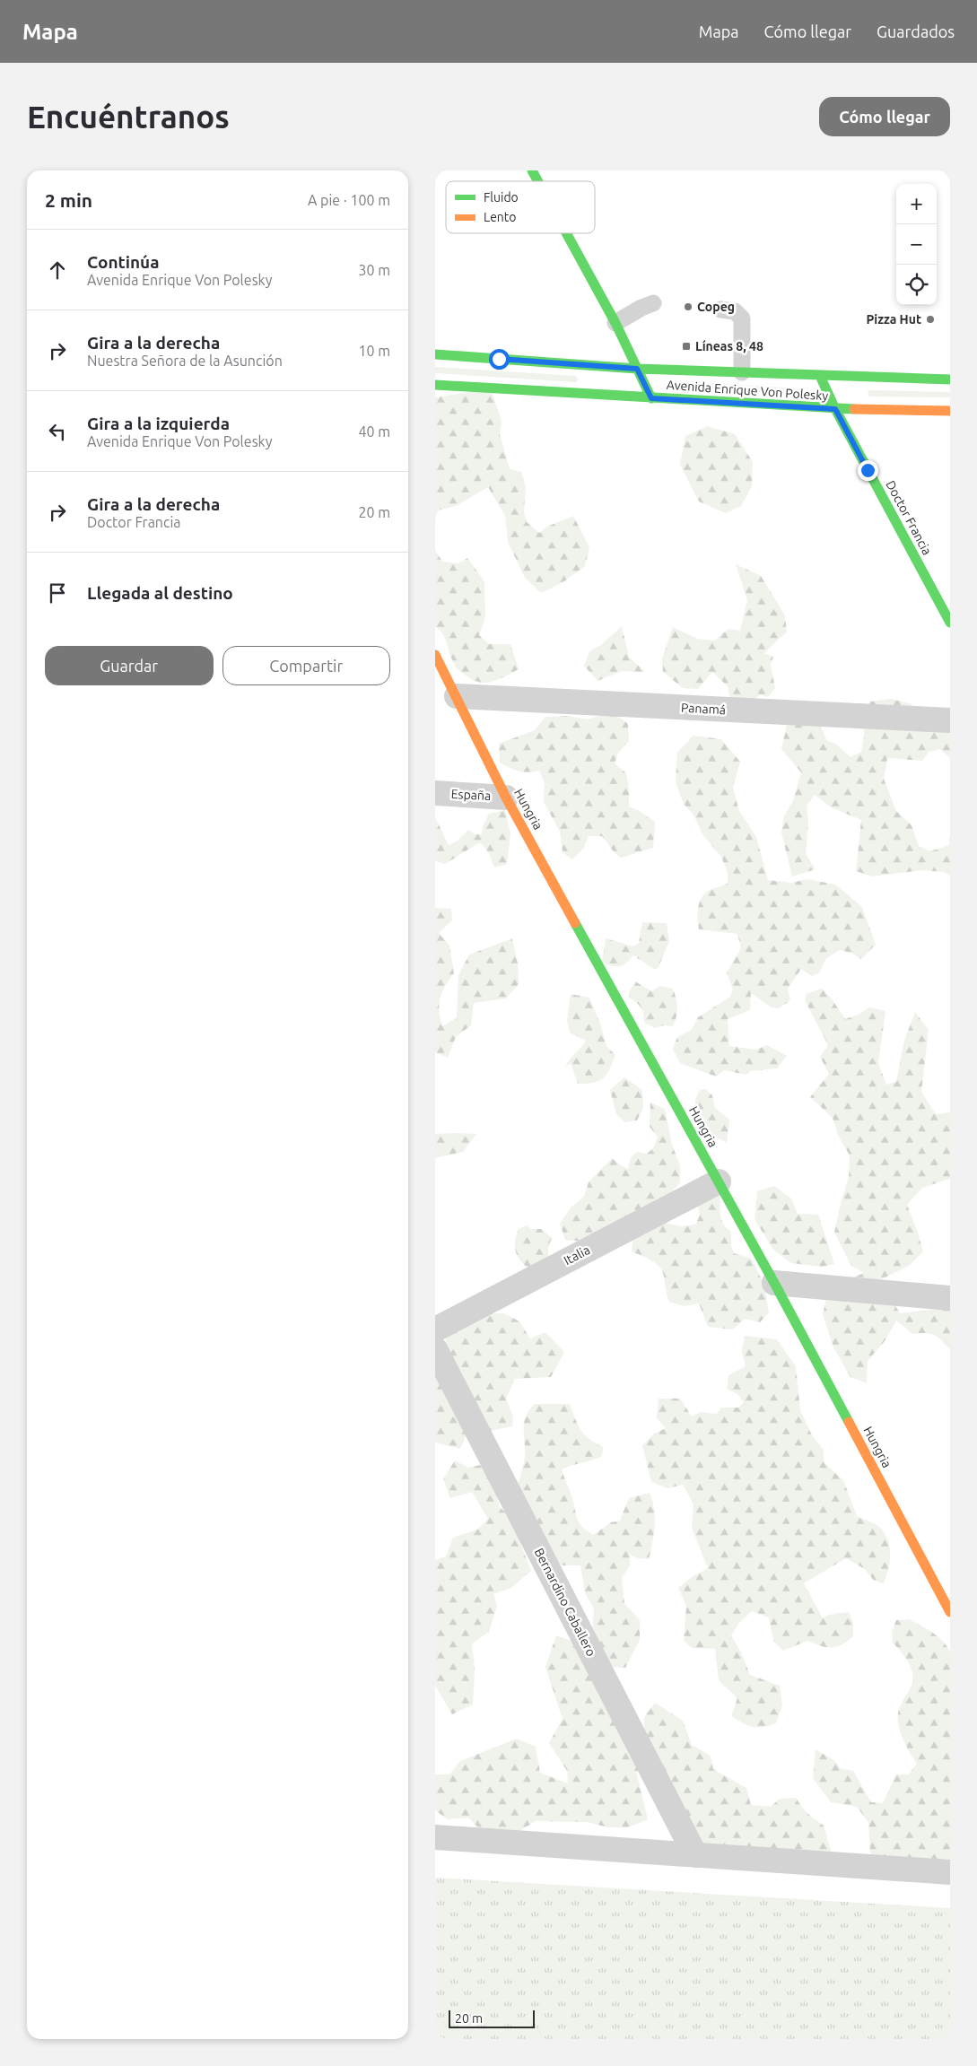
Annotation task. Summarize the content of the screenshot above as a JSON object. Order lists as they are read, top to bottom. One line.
{"streets":{"street":["Avenida Enrique Von Polesky","Doctor Francia","Panamá","España","Hungria","Italia","Bernardino Caballero"]},"crossings":[["Avenida Enrique Von Polesky","Doctor Francia"],["Panamá","Hungria"],["España","Hungria"],["Hungria","Italia"]],"places":{"other":["Copeg","Pizza Hut"],"transit":["Líneas 8, 48"]},"legend":["Fluido","Lento"],"scale_bar":"20 m","page":{"header":"Mapa","nav":["Mapa","Cómo llegar","Guardados"],"buttons":["Cómo llegar",["Guardar","Compartir"]],"title":"Encuéntranos","heading":["2 min","A pie · 100 m"],"map_buttons":["+","−"],"list":[["Continúa","Avenida Enrique Von Polesky","30 m"],["Gira a la derecha","Nuestra Señora de la Asunción","10 m"],["Gira a la izquierda","Avenida Enrique Von Polesky","40 m"],["Gira a la derecha","Doctor Francia","20 m"],"Llegada al destino"],"scale":"20 m"}}
